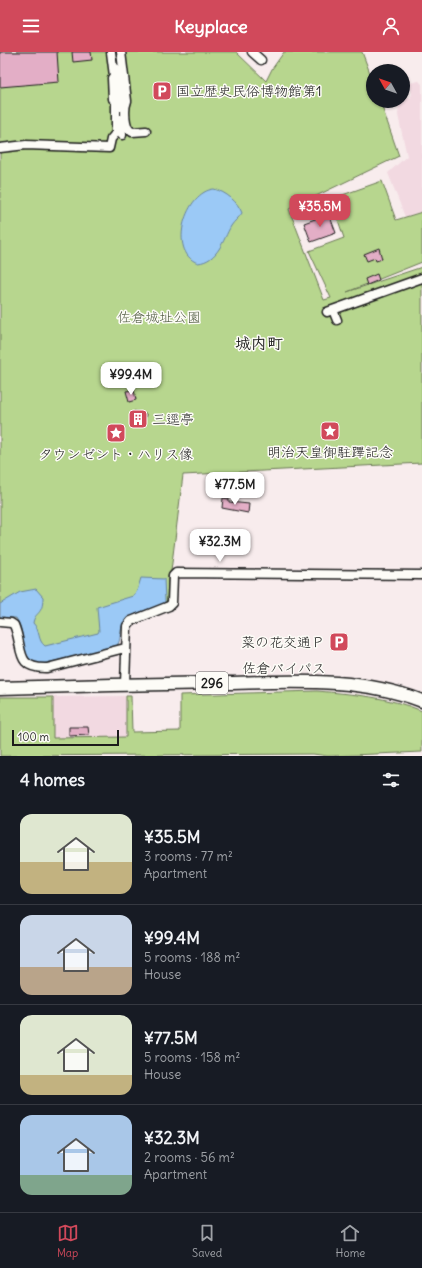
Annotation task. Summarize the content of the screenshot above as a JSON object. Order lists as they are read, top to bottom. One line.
{"streets":{"highway":["佐倉バイパス","296"]},"districts":["城内町"],"parks":["佐倉城址公園"],"places":{"parking":["国立歴史民俗博物館第1","菜の花交通Ｐ"],"building":["三逕亭"],"place":["明治天皇御駐蹕記念","タウンゼント・ハリス像"]},"scale_bar":"100 m","north":"top left","page":{"header":"Keyplace","price":["¥35.5M","¥99.4M","¥77.5M","¥32.3M"],"scale":"100 m","heading":"4 homes","list":[{"name":"¥35.5M","note":"3 rooms · 77 m² · Apartment"},{"name":"¥99.4M","note":"5 rooms · 188 m² · House"},{"name":"¥77.5M","note":"5 rooms · 158 m² · House"},{"name":"¥32.3M","note":"2 rooms · 56 m² · Apartment"}],"tabs":["Map","Saved","Home"]}}
